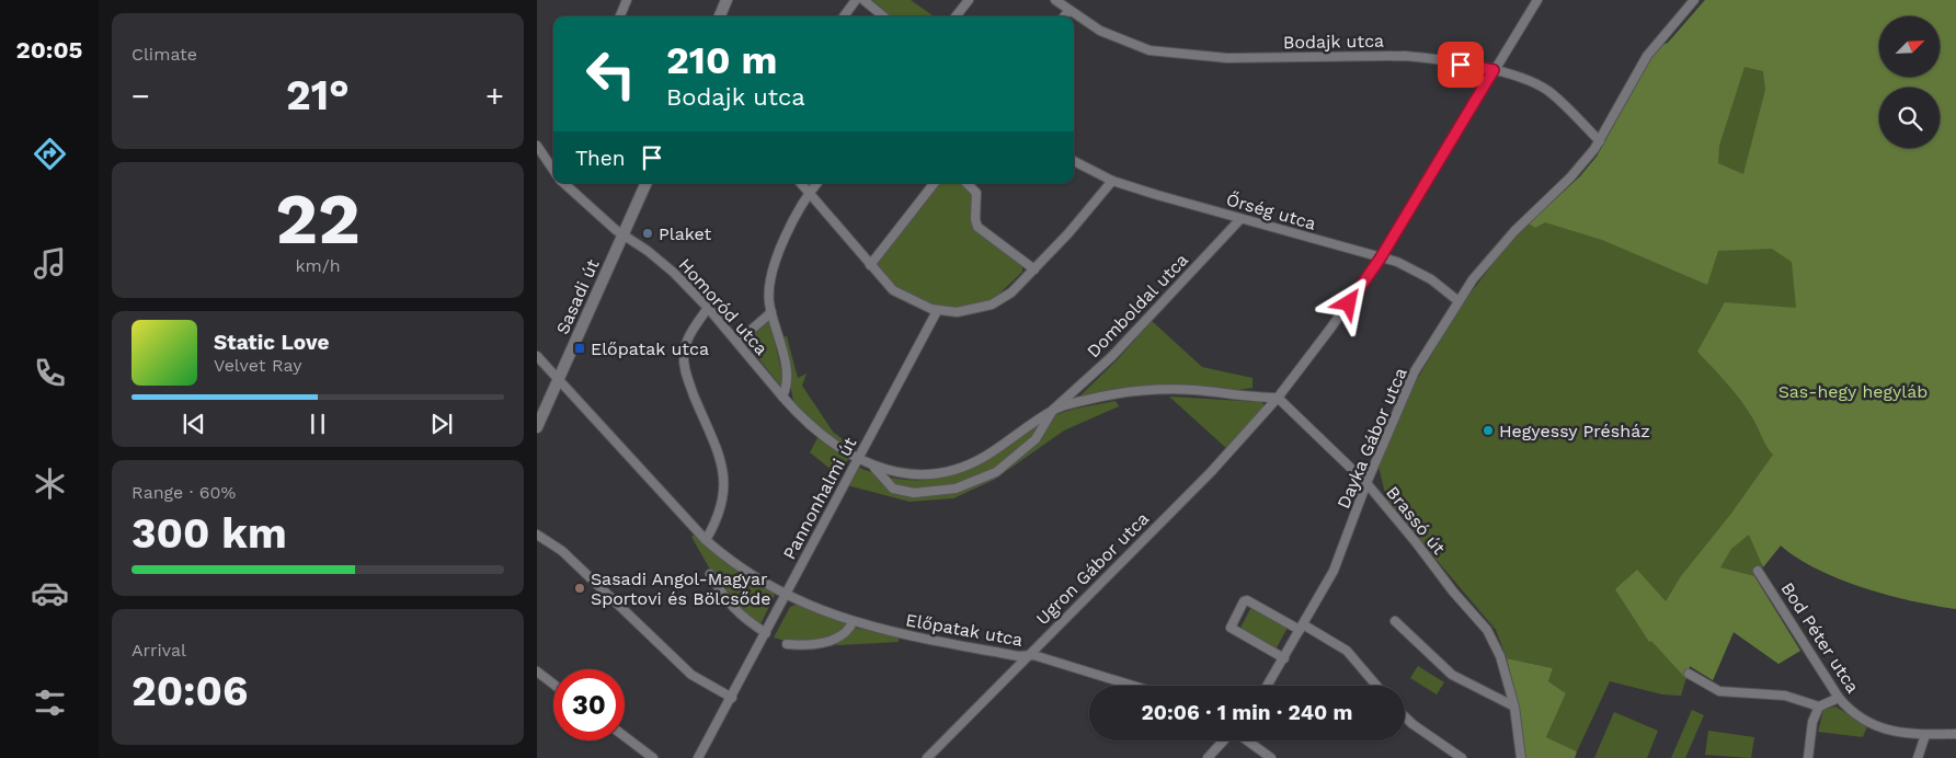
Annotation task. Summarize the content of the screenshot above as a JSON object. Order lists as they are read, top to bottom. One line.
{"streets":{"street":["Bodajk utca","Őrség utca","Sasadi út","Domboldal utca","Homoród utca","Dayka Gábor utca","Pannonhalmi út","Brassó út","Ugron Gábor utca","Előpatak utca","Bod Péter utca"]},"crossings":[["Bodajk utca","Dayka Gábor utca"],["Bodajk utca","Ugron Gábor utca"],["Őrség utca","Domboldal utca"],["Őrség utca","Dayka Gábor utca"],["Őrség utca","Ugron Gábor utca"],["Sasadi út","Homoród utca"],["Sasadi út","Előpatak utca"],["Dayka Gábor utca","Brassó út"],["Pannonhalmi út","Előpatak utca"],["Brassó út","Ugron Gábor utca"],["Ugron Gábor utca","Előpatak utca"]],"parks":["Sas-hegy hegyláb"],"places":{"other":["Plaket","Hegyessy Présház","Sasadi Angol-Magyar Sportovi és Bölcsőde"],"transit":["Előpatak utca"]},"north":"top right","page":{"tabs":"20:05","tile":["Climate",["22","km/h"],["Range · 60%","300 km"],["Arrival","20:06"]],"turn":["210 m","Bodajk utca"],"heat":["−","21°","+"],"then":"Then","song":["Static Love","Velvet Ray"],"limit":"30","trip":"20:06 · 1 min · 240 m"}}
